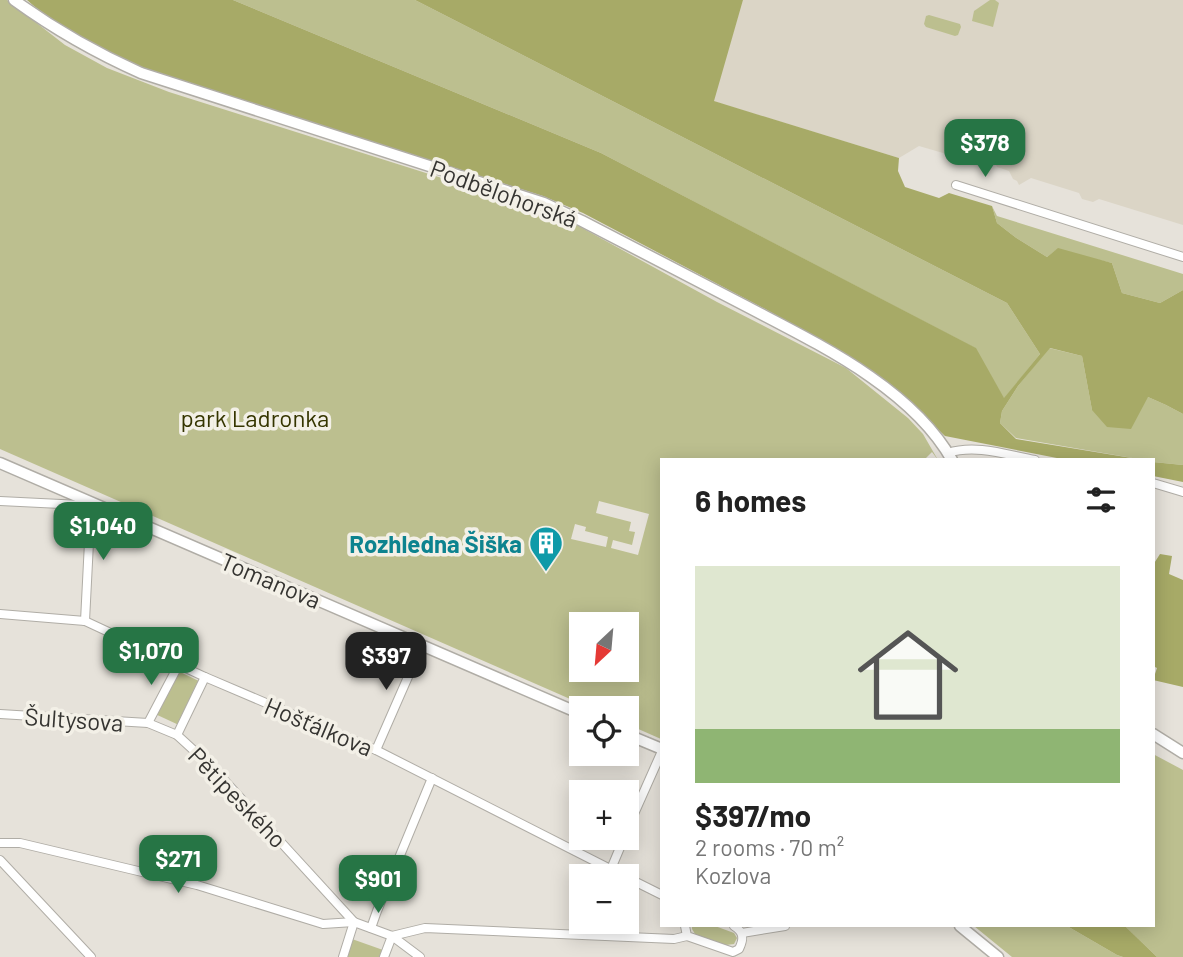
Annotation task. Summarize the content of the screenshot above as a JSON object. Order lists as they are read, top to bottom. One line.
{"streets":{"street":["Podbělohorská","Tomanova","Šultysova","Hošťálkova","Pětipeského"]},"crossings":[["Šultysova","Hošťálkova"],["Šultysova","Pětipeského"]],"parks":["park Ladronka"],"places":{"building":["Rozhledna Šiška"]},"north":"bottom left","page":{"price":["$378","$1,040","$1,070","$397","$271","$901"],"heading":"6 homes","list":[{"name":"$397/mo","note":"2 rooms · 70 m² · Kozlova"}],"map_buttons":["+","−"]}}
